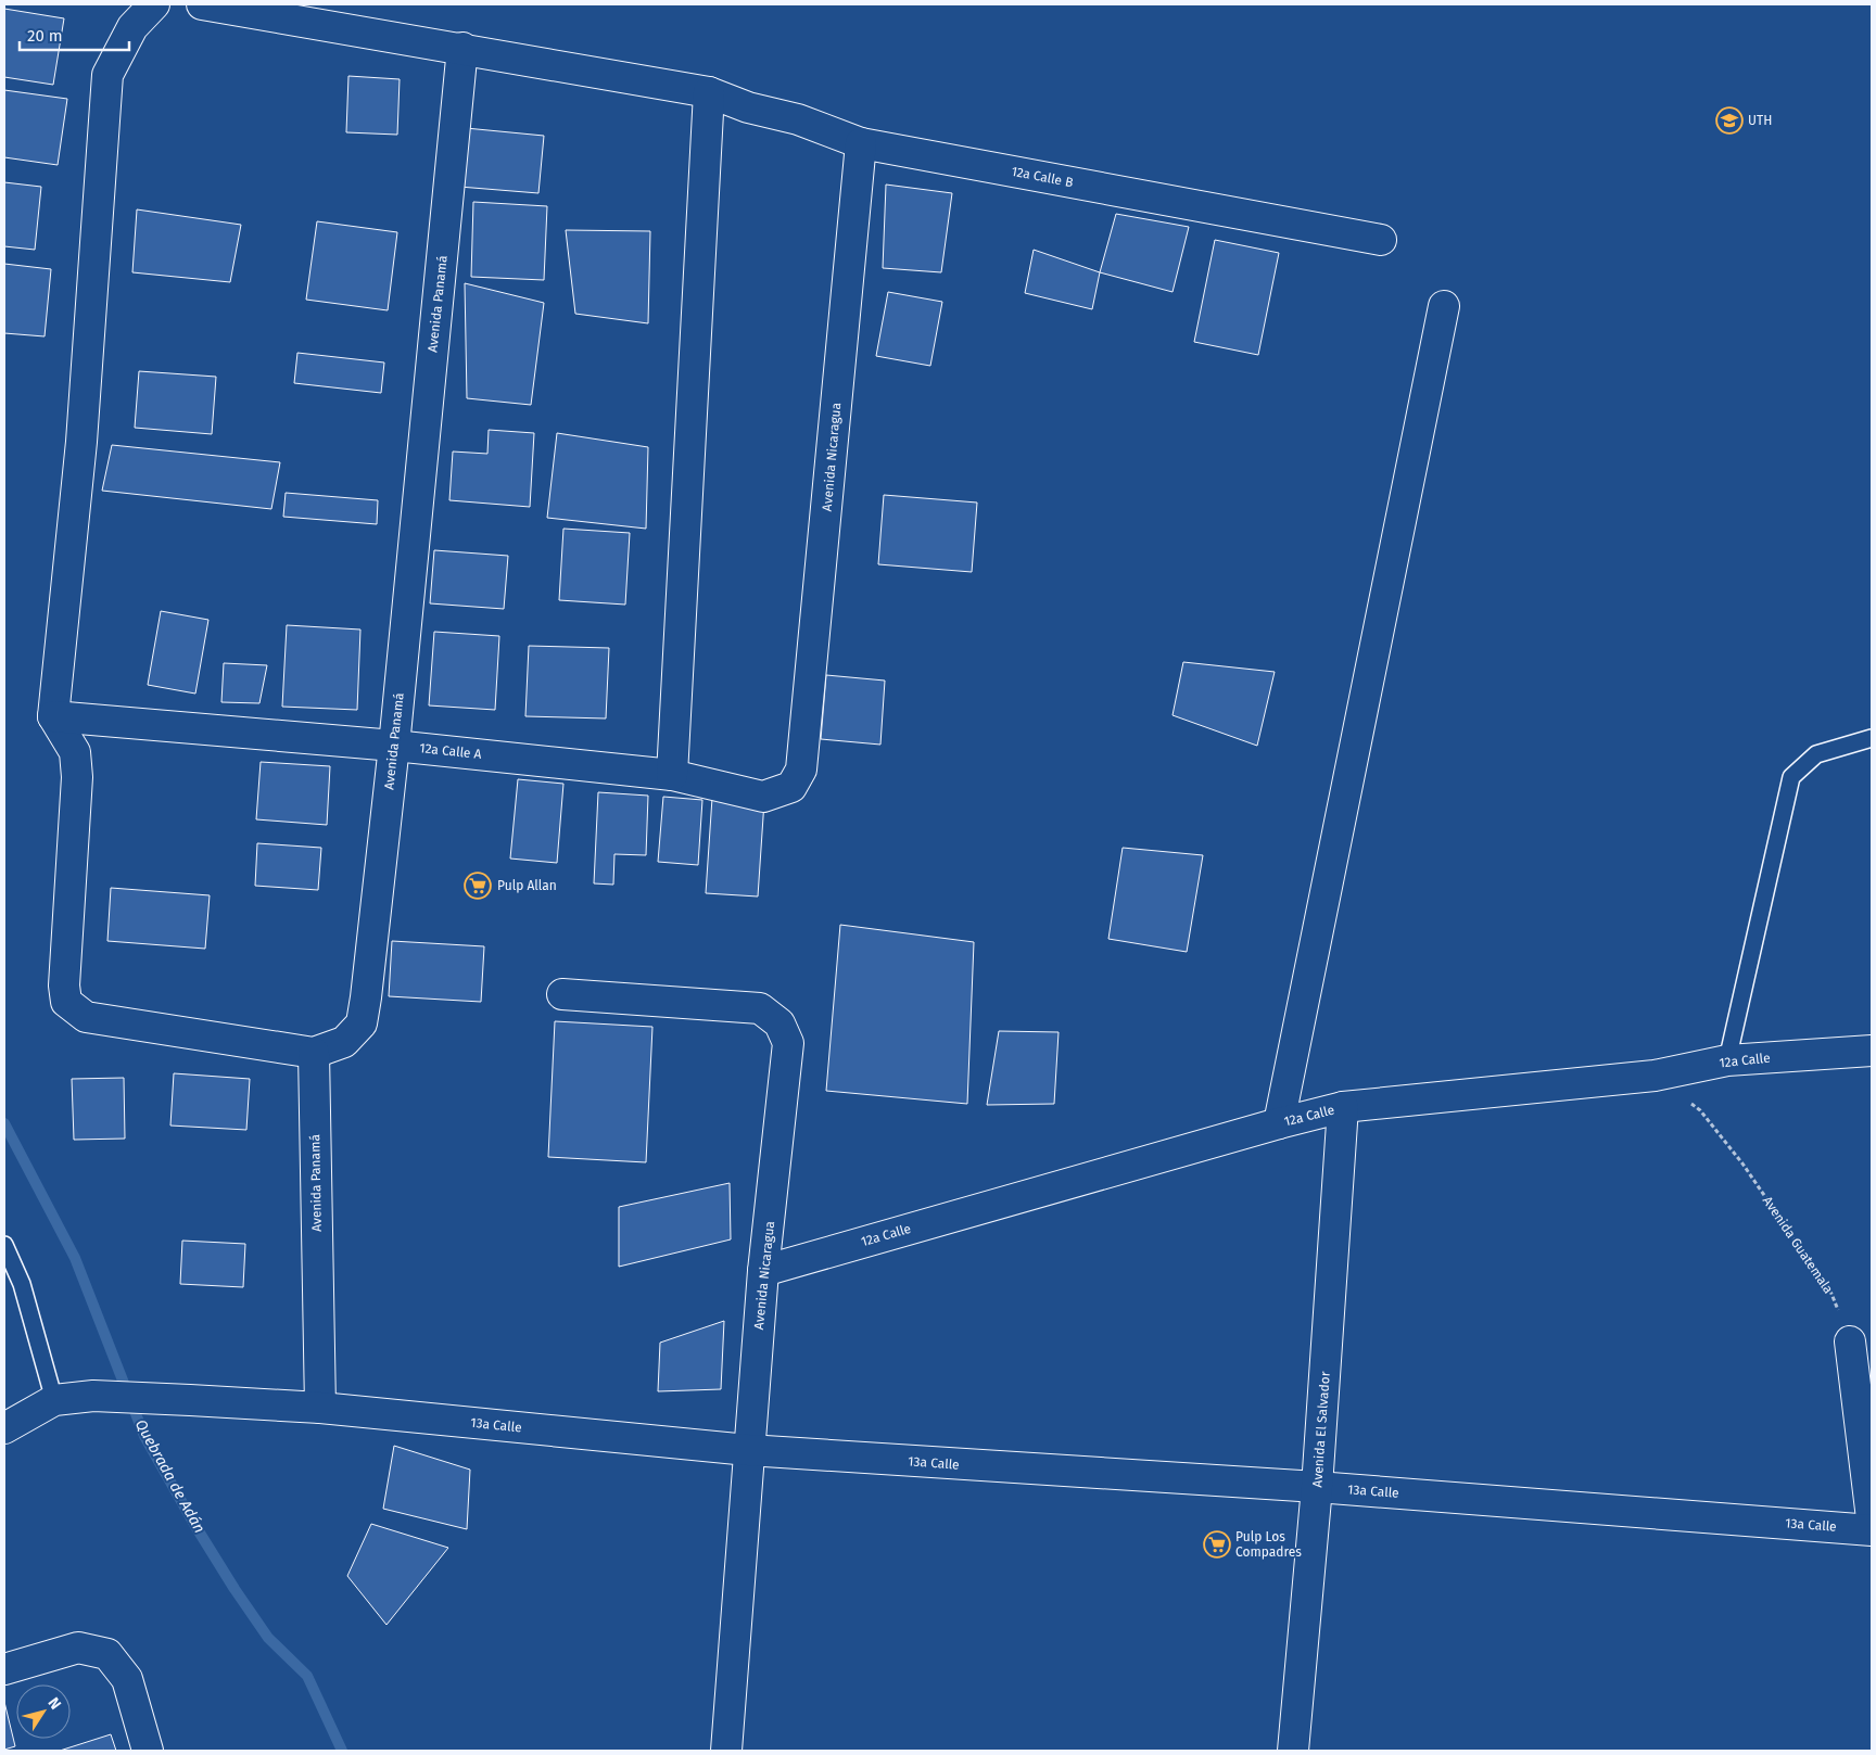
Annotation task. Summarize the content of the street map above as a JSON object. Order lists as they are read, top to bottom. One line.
{"streets":{"street":["12a Calle B","Avenida Panamá","Avenida Nicaragua","12a Calle A","12a Calle","13a Calle","Avenida El Salvador"],"path":["Avenida Guatemala"]},"crossings":[["12a Calle B","Avenida Panamá"],["12a Calle B","Avenida Nicaragua"],["Avenida Panamá","12a Calle A"],["Avenida Panamá","13a Calle"],["Avenida Nicaragua","12a Calle A"],["Avenida Nicaragua","12a Calle"],["Avenida Nicaragua","13a Calle"],["12a Calle","Avenida Guatemala"],["12a Calle","Avenida El Salvador"],["13a Calle","Avenida El Salvador"]],"water":["Quebrada de Adán"],"places":{"school or university":["UTH"],"supermarket":["Pulp Allan","Pulp Los Compadres"]},"scale_bar":"20 m","north":"top right"}
